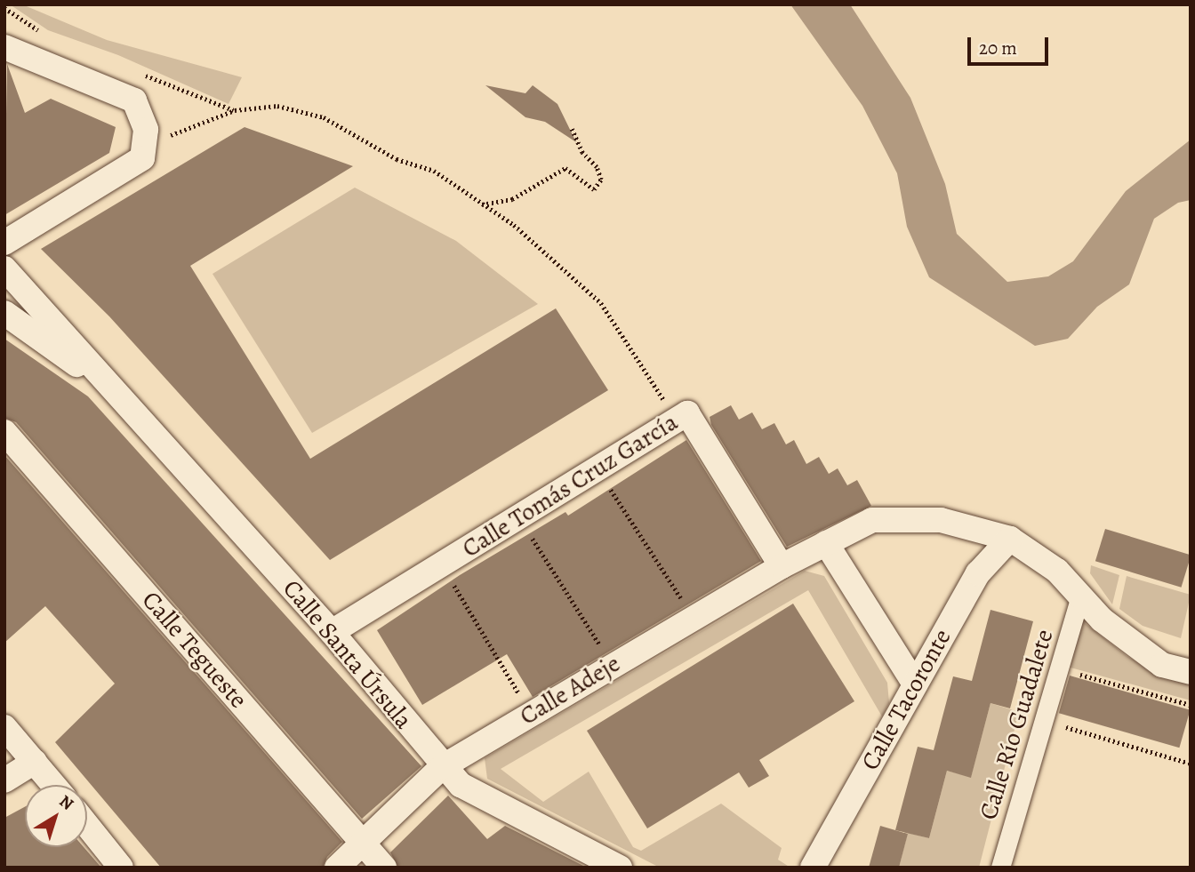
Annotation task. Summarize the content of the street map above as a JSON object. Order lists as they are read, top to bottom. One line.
{"streets":{"street":["Calle Tomás Cruz García","Calle Tegueste","Calle Santa Úrsula","Calle Adeje","Calle Tacoronte","Calle Río Guadalete"]},"crossings":[["Calle Tomás Cruz García","Calle Santa Úrsula"],["Calle Tomás Cruz García","Calle Adeje"],["Calle Tegueste","Calle Adeje"],["Calle Santa Úrsula","Calle Adeje"],["Calle Adeje","Calle Tacoronte"],["Calle Adeje","Calle Río Guadalete"]],"scale_bar":"20 m","north":"top right"}
